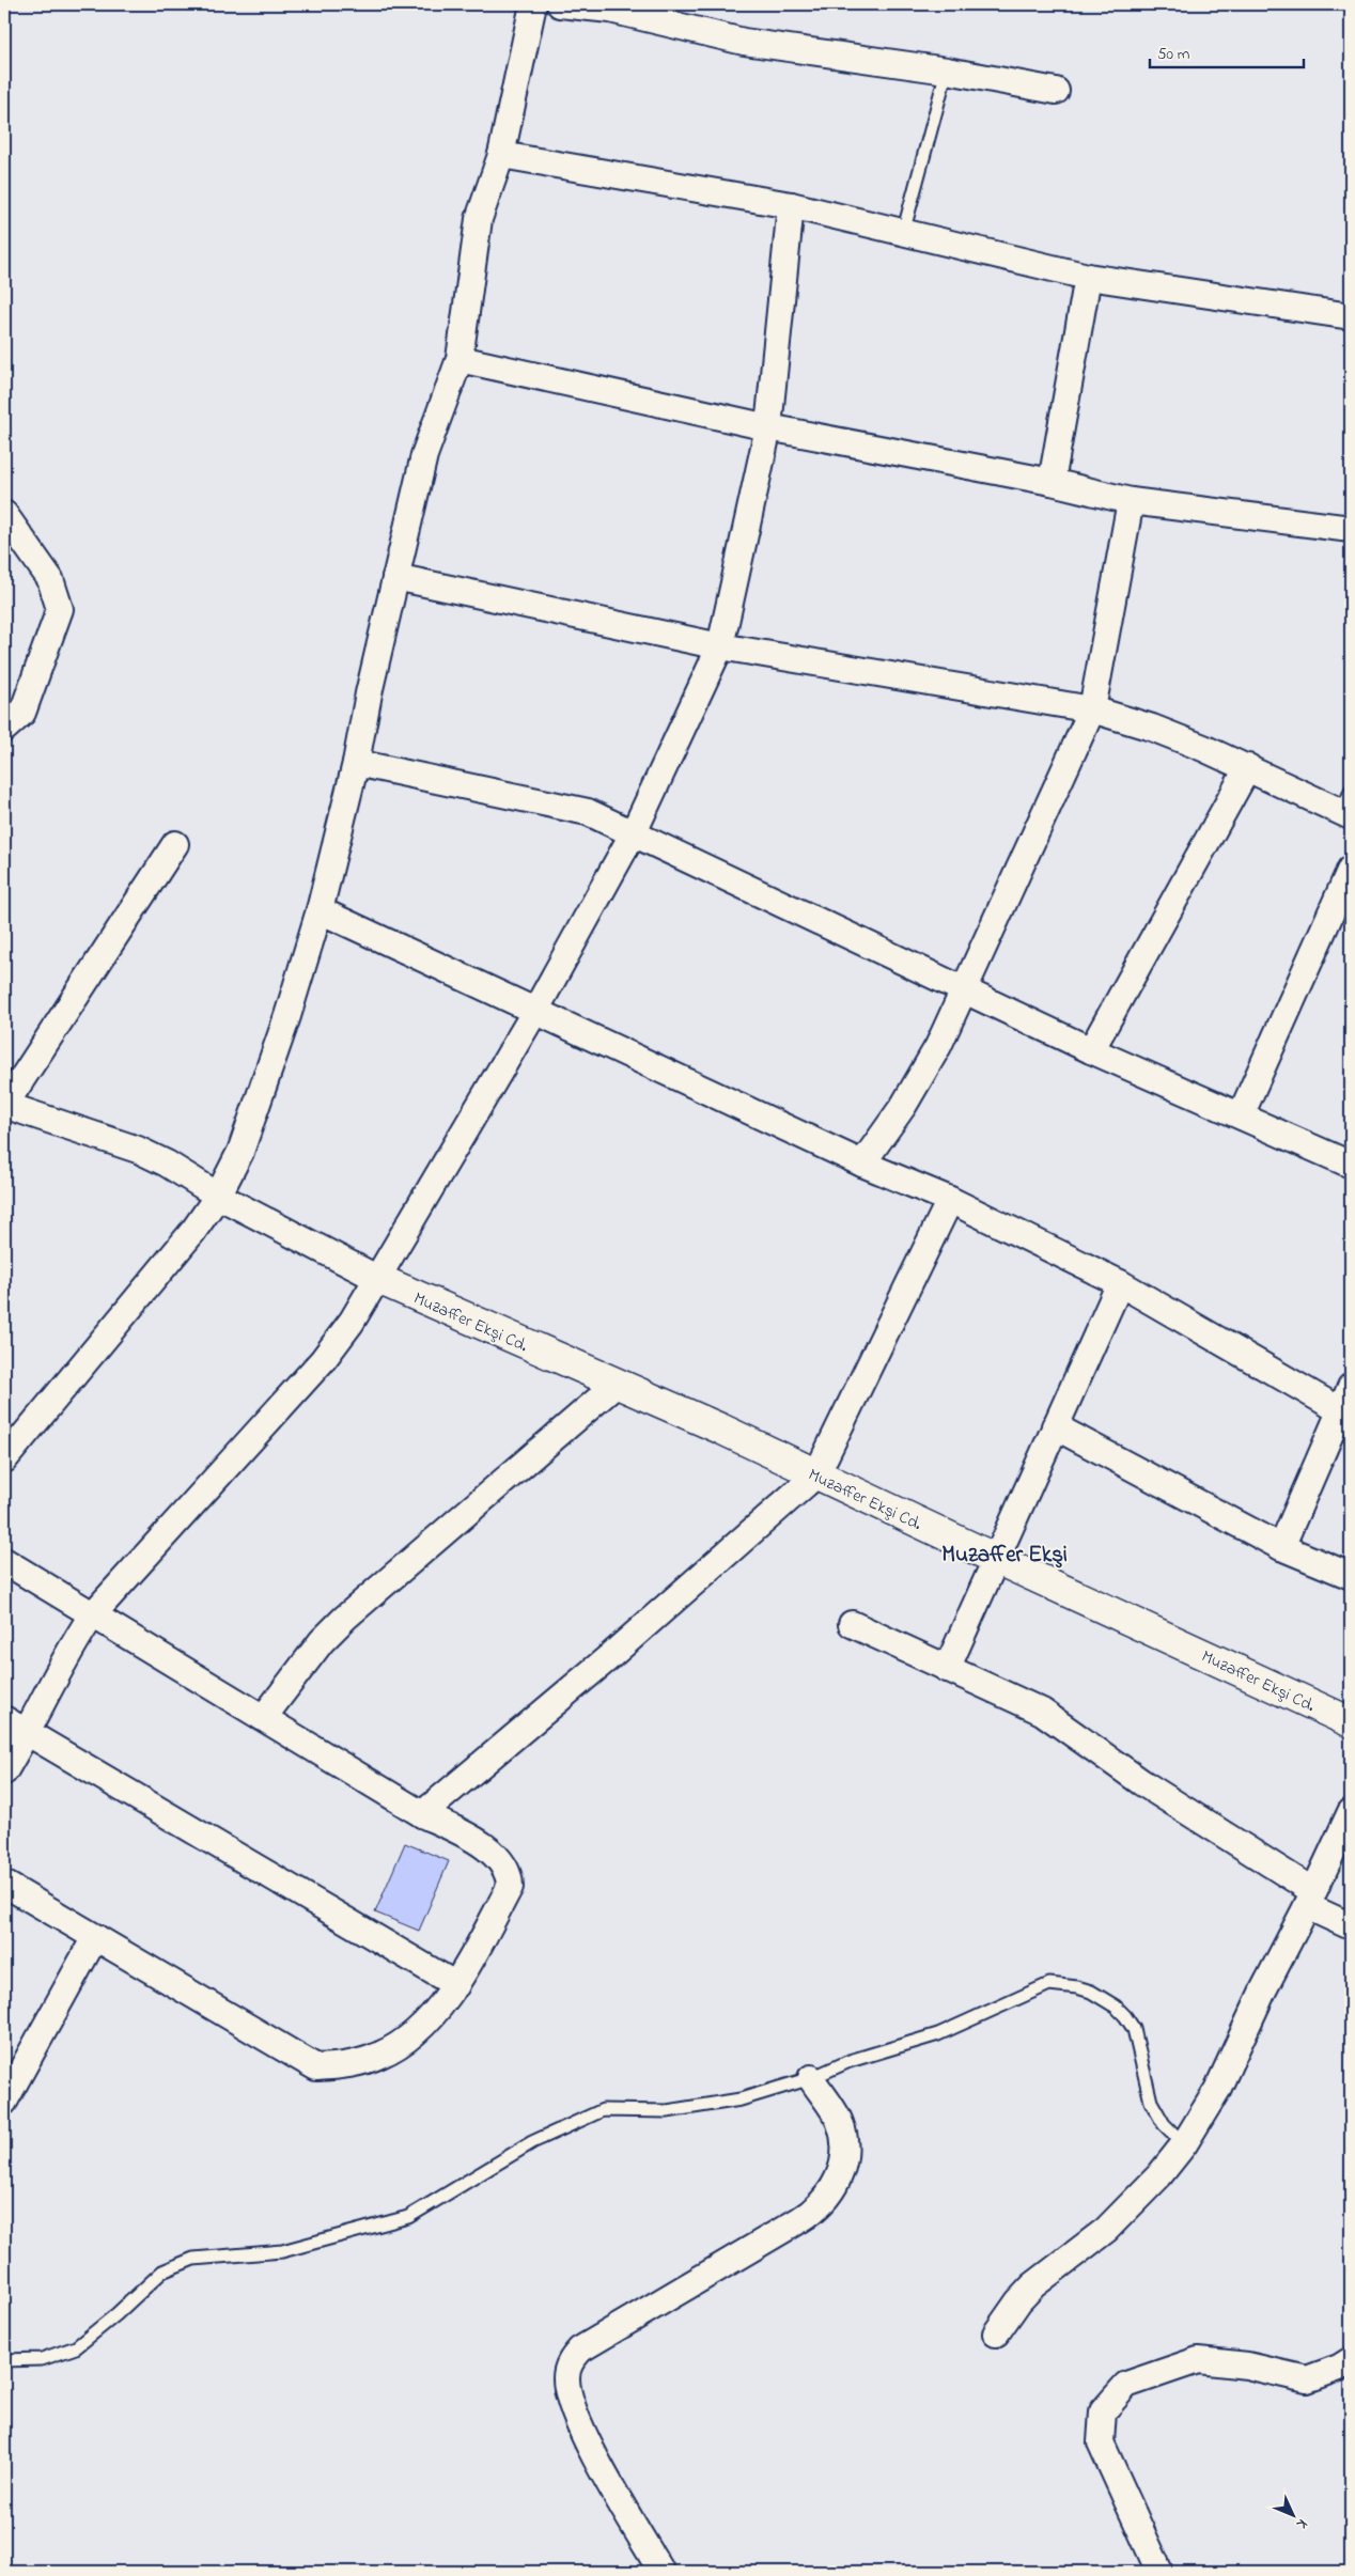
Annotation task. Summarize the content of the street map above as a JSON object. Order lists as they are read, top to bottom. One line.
{"streets":{"street":["Muzaffer Ekşi Cd."]},"districts":["Muzaffer Ekşi"],"scale_bar":"50 m","north":"bottom right"}
